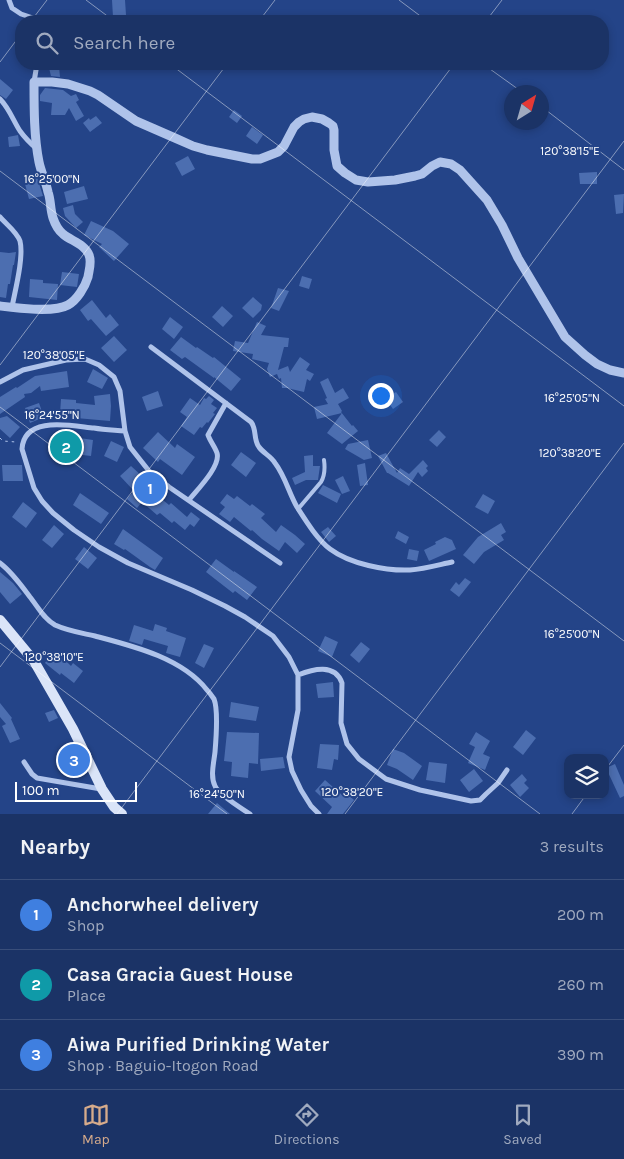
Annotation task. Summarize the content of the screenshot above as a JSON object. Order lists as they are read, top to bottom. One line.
{"scale_bar":"100 m","north":"top right","page":{"search":"Search here","pins":["2","1","3"],"scale":"100 m","heading":["Nearby","3 results"],"list":[{"mark":"1","name":"Anchorwheel delivery","note":"Shop","value":"200 m"},{"mark":"2","name":"Casa Gracia Guest House","note":"Place","value":"260 m"},{"mark":"3","name":"Aiwa Purified Drinking Water","note":"Shop · Baguio-Itogon Road","value":"390 m"}],"nav":["Map","Directions","Saved"]},"coordinates":["120°38'15\"E","16°25'00\"N","120°38'05\"E","16°25'05\"N","16°24'55\"N","120°38'20\"E","120°38'10\"E","16°24'50\"N"]}
